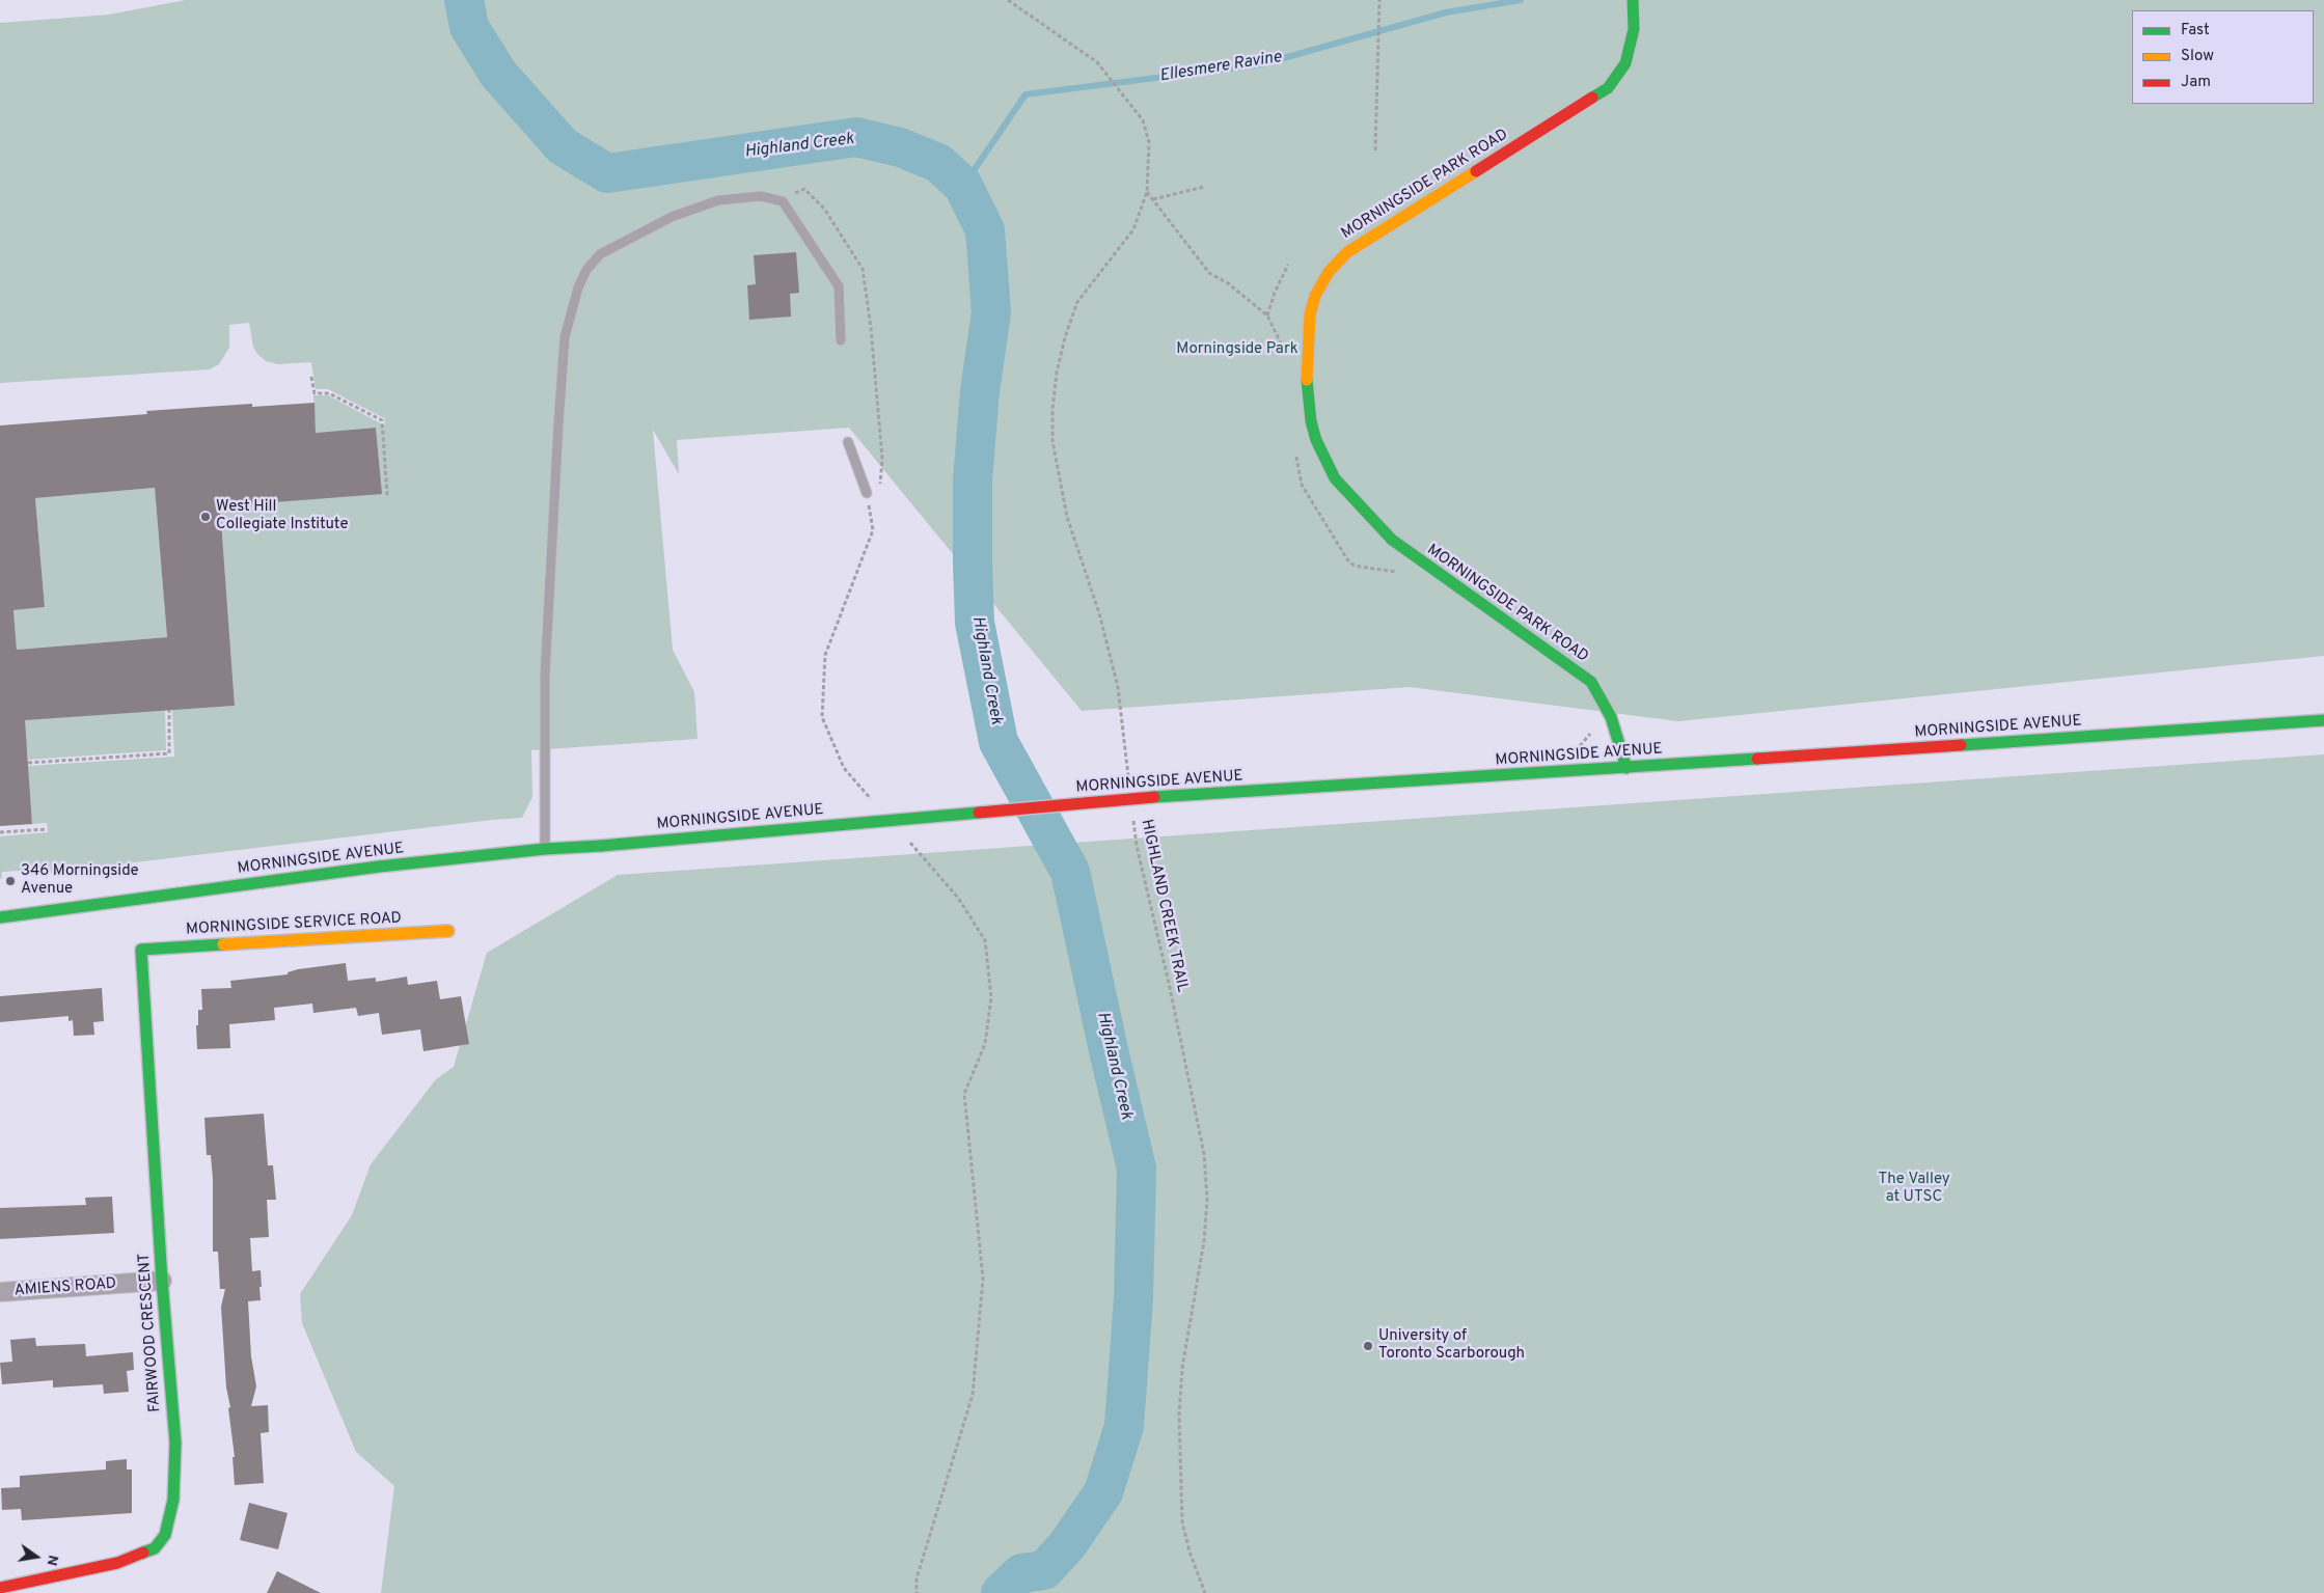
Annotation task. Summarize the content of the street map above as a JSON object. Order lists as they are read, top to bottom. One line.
{"streets":{"main road":["MORNINGSIDE PARK ROAD","MORNINGSIDE AVENUE","MORNINGSIDE SERVICE ROAD","FAIRWOOD CRESCENT"],"street":["AMIENS ROAD"],"path":["HIGHLAND CREEK TRAIL"]},"crossings":[["MORNINGSIDE PARK ROAD","MORNINGSIDE AVENUE"],["MORNINGSIDE SERVICE ROAD","FAIRWOOD CRESCENT"],["AMIENS ROAD","FAIRWOOD CRESCENT"]],"water":["Ellesmere Ravine","Highland Creek"],"parks":["Morningside Park","The Valley at UTSC"],"places":["West Hill Collegiate Institute","346 Morningside Avenue","University of Toronto Scarborough"],"legend":["Fast","Slow","Jam"],"north":"right"}
